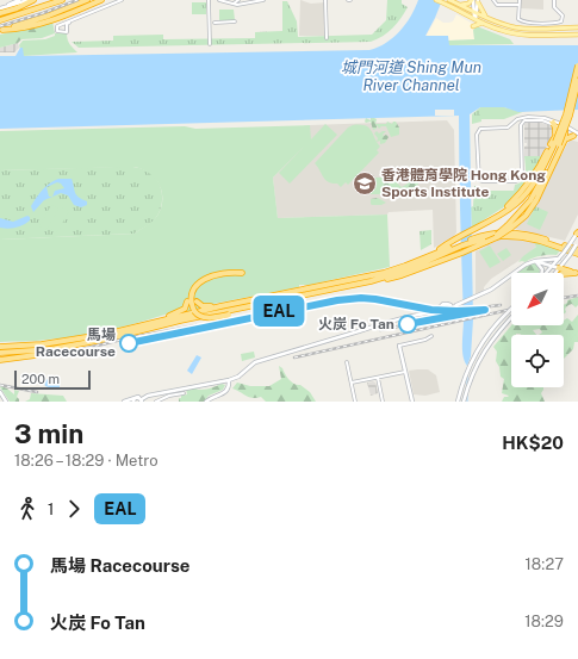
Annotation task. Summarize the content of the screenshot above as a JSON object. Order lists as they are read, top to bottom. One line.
{"water":["城門河道 Shing Mun River Channel"],"places":{"school or university":["香港體育學院 Hong Kong Sports Institute"],"other":["火炭 Fo Tan","馬場 Racecourse"]},"lines":["metro line EAL"],"scale_bar":"200 m","north":"bottom left","page":{"on_map":"EAL","scale":"200 m","heading":["3 min","18:26 – 18:29 · Metro","HK$20"],"legs":["1","EAL"],"list":[{"name":"馬場 Racecourse","value":"18:27"},{"name":"火炭 Fo Tan","value":"18:29"}]}}
